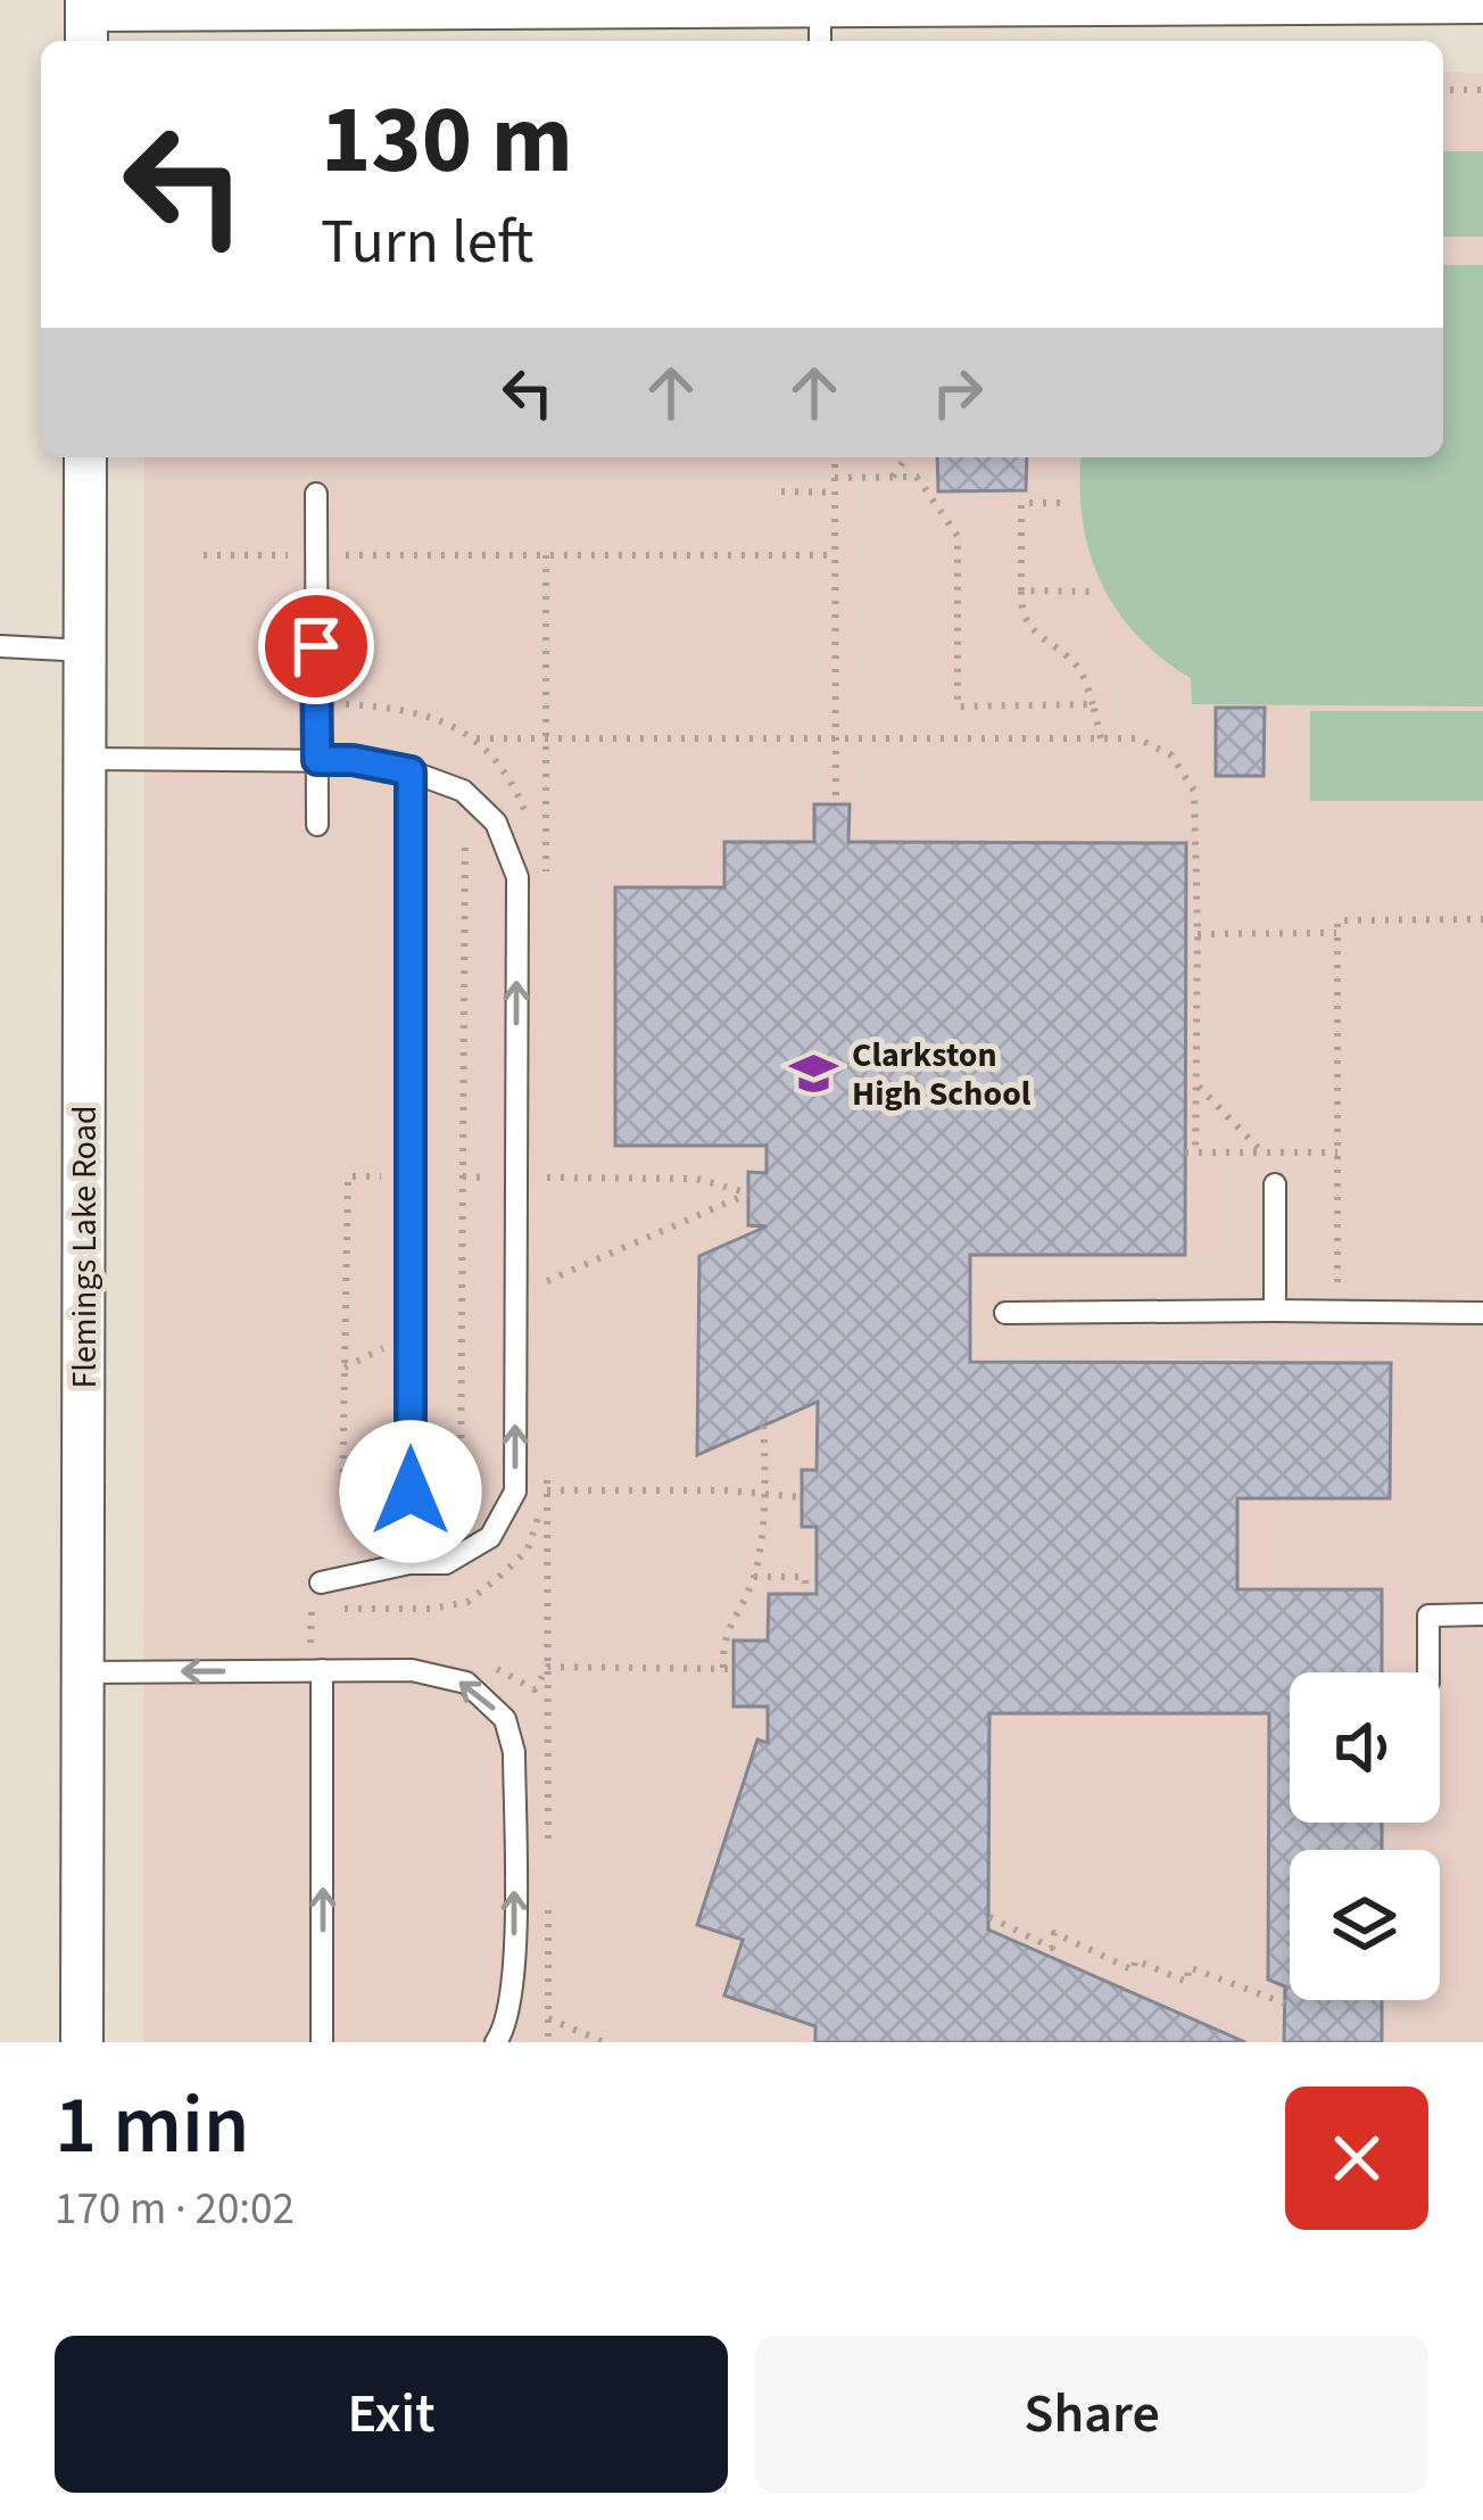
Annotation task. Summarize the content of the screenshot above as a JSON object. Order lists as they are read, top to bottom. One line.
{"streets":{"street":["Flemings Lake Road"]},"places":{"school or university":["Clarkston High School"]},"page":{"turn":["130 m","Turn left"],"heading":["1 min","170 m · 20:02"],"buttons":["Exit","Share"]}}
